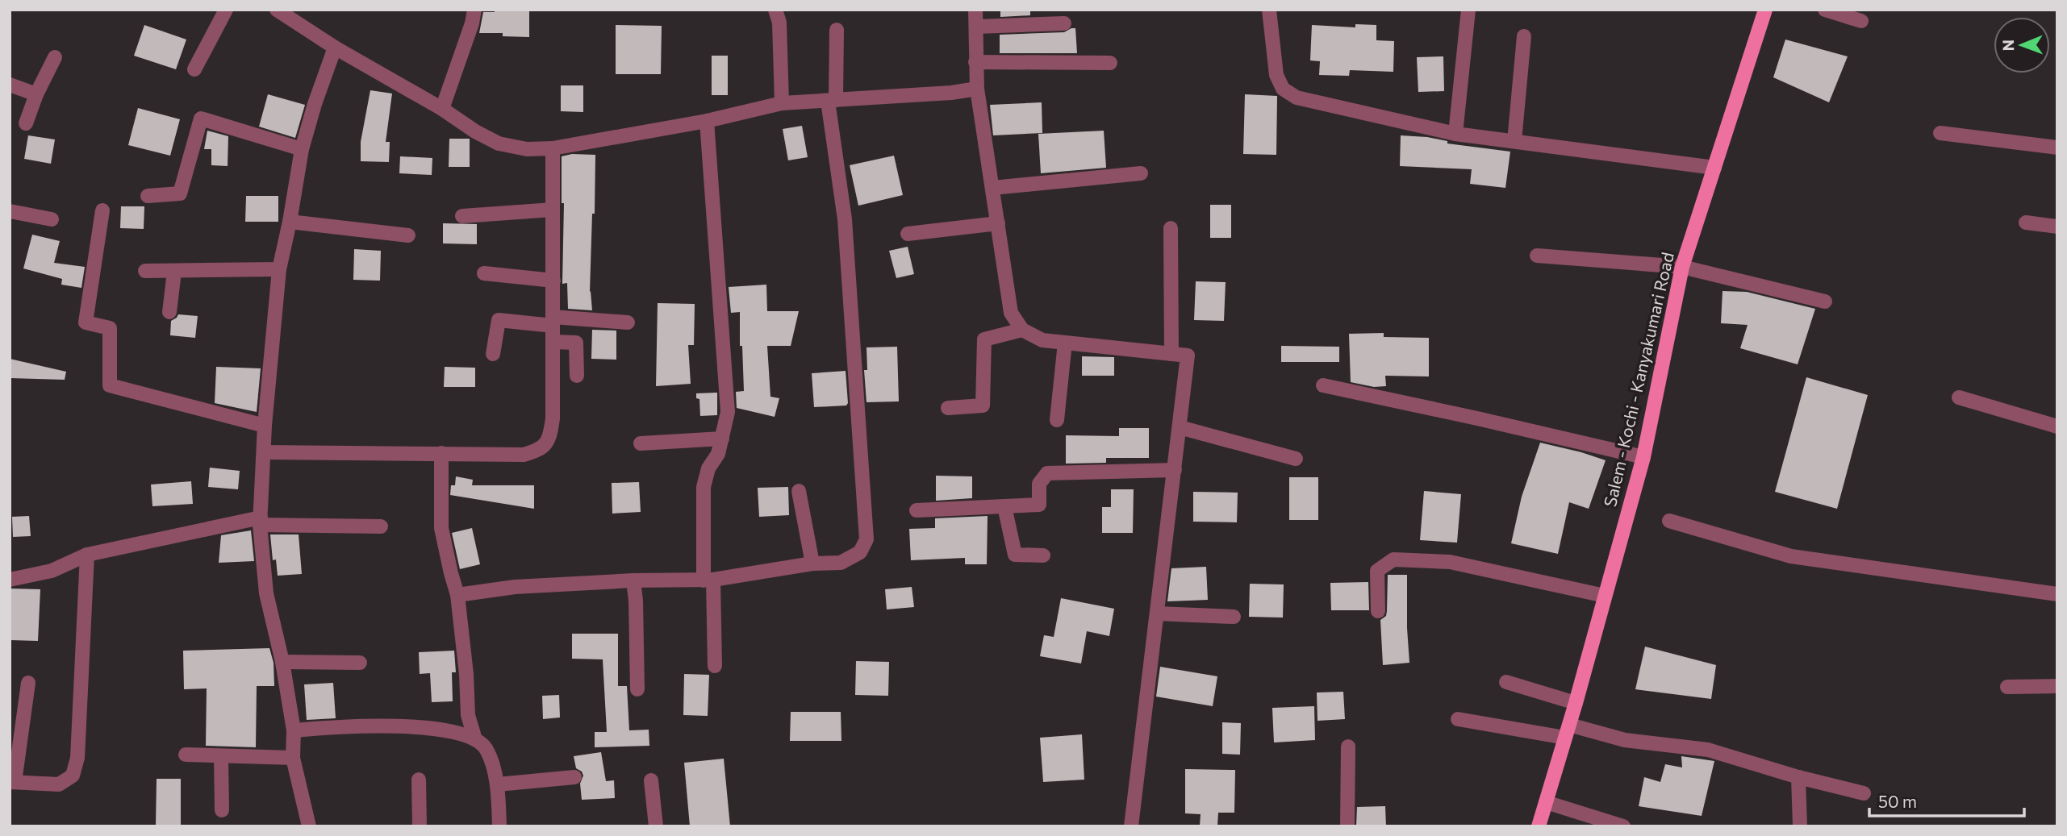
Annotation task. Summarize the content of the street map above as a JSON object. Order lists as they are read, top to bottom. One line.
{"streets":{"main road":["Salem - Kochi - Kanyakumari Road"]},"scale_bar":"50 m","north":"left"}
